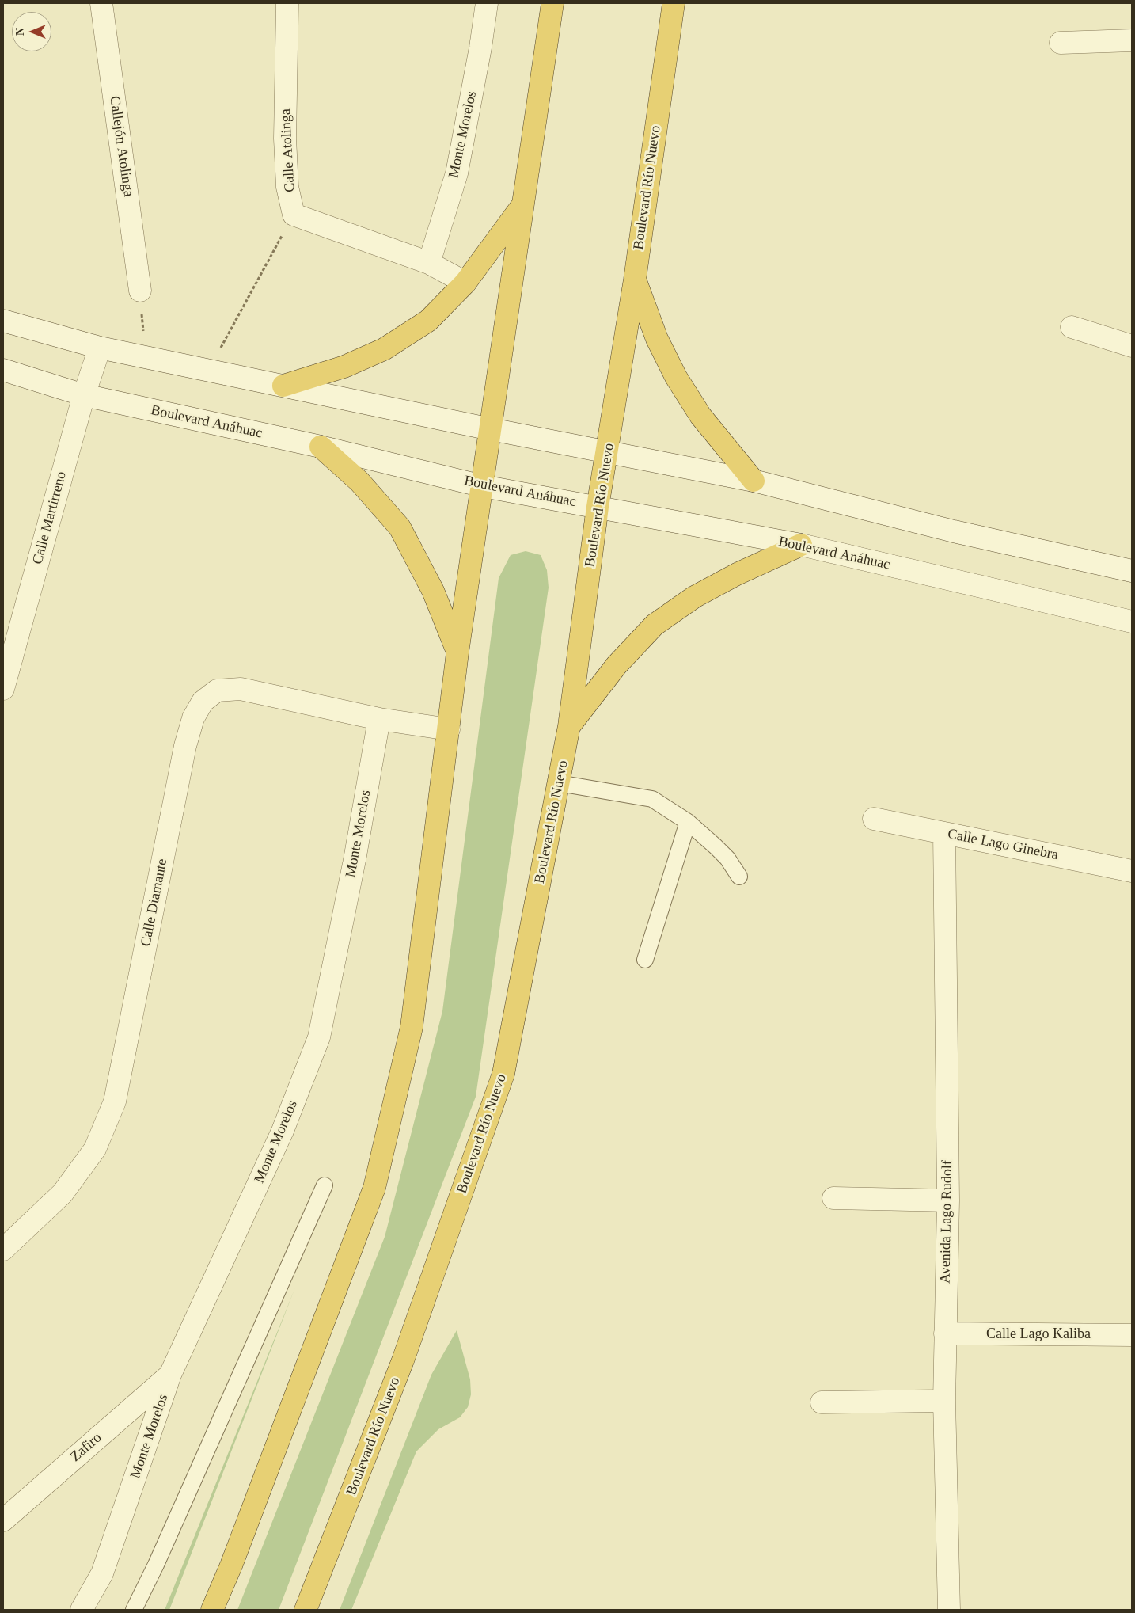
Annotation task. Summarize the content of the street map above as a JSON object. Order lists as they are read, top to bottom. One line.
{"streets":{"highway":["Boulevard Río Nuevo"],"street":["Monte Morelos","Callejón Atolinga","Calle Atolinga","Boulevard Anáhuac","Calle Martirreno","Calle Lago Ginebra","Calle Diamante","Avenida Lago Rudolf","Calle Lago Kaliba","Zafiro"]},"crossings":[["Monte Morelos","Calle Diamante"],["Monte Morelos","Zafiro"],["Boulevard Río Nuevo","Boulevard Anáhuac"],["Boulevard Anáhuac","Calle Martirreno"],["Calle Lago Ginebra","Avenida Lago Rudolf"],["Avenida Lago Rudolf","Calle Lago Kaliba"]],"north":"left"}
